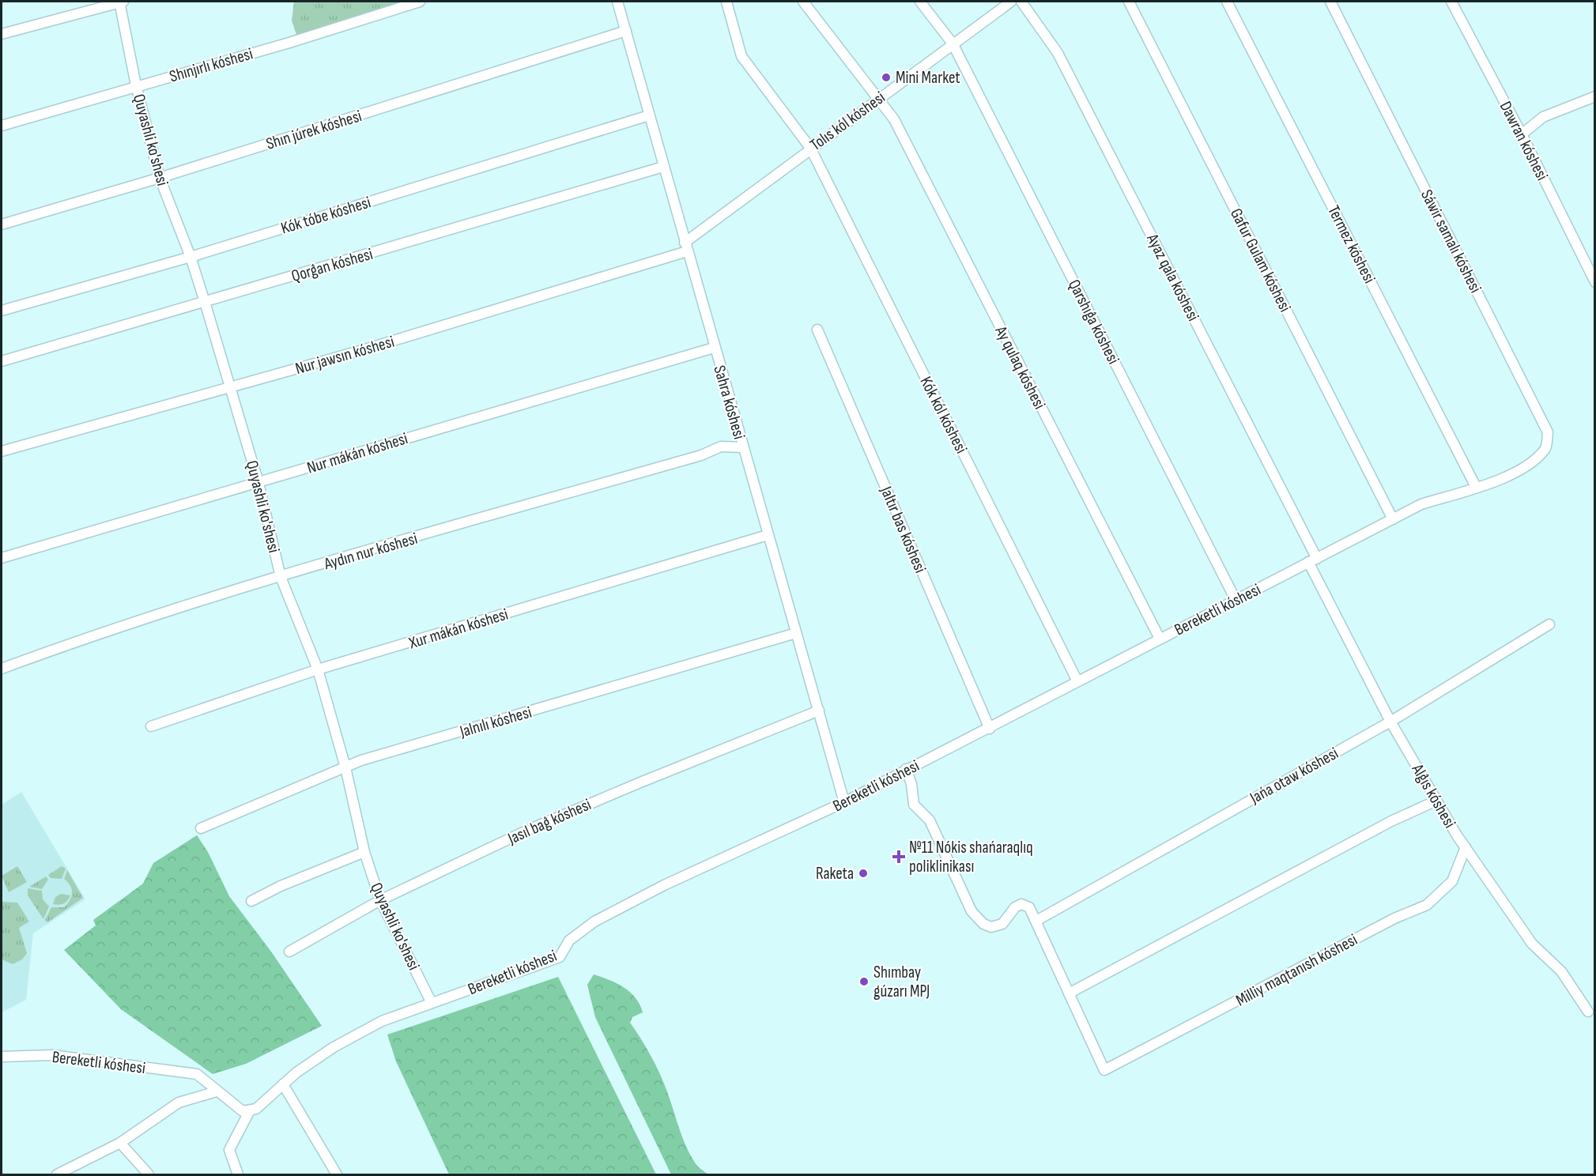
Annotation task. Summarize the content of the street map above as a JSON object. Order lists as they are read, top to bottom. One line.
{"streets":{"street":["Shınjırlı kóshesi","Tolıs kól kóshesi","Shın júrek kóshesi","Quyashli ko'shesi","Dawran kóshesi","Kók tóbe kóshesi","Sáwir samalı kóshesi","Termez kóshesi","Gafur Gulam kóshesi","Qorǵan kóshesi","Ayaz qala kóshesi","Qarshıǵa kóshesi","Nur jawsın kóshesi","Ay qulaq kóshesi","Sahra kóshesi","Kók kól kóshesi","Nur mákán kóshesi","Jaltır bas kóshesi","Aydın nur kóshesi","Bereketli kóshesi","Xur mákán kóshesi","Jalnılı kóshesi","Jańa otaw kóshesi","Alǵıs kóshesi","Jasıl baǵ kóshesi","Milliy maqtanısh kóshesi"]},"crossings":[["Shınjırlı kóshesi","Quyashli ko'shesi"],["Tolıs kól kóshesi","Qarshıǵa kóshesi"],["Tolıs kól kóshesi","Nur jawsın kóshesi"],["Tolıs kól kóshesi","Ay qulaq kóshesi"],["Tolıs kól kóshesi","Sahra kóshesi"],["Tolıs kól kóshesi","Kók kól kóshesi"],["Shın júrek kóshesi","Quyashli ko'shesi"],["Shın júrek kóshesi","Sahra kóshesi"],["Quyashli ko'shesi","Kók tóbe kóshesi"],["Quyashli ko'shesi","Qorǵan kóshesi"],["Quyashli ko'shesi","Nur jawsın kóshesi"],["Quyashli ko'shesi","Nur mákán kóshesi"],["Quyashli ko'shesi","Aydın nur kóshesi"],["Quyashli ko'shesi","Bereketli kóshesi"],["Quyashli ko'shesi","Xur mákán kóshesi"],["Quyashli ko'shesi","Jalnılı kóshesi"],["Quyashli ko'shesi","Jasıl baǵ kóshesi"],["Kók tóbe kóshesi","Sahra kóshesi"],["Sáwir samalı kóshesi","Bereketli kóshesi"],["Termez kóshesi","Bereketli kóshesi"],["Gafur Gulam kóshesi","Bereketli kóshesi"],["Qorǵan kóshesi","Sahra kóshesi"],["Ayaz qala kóshesi","Bereketli kóshesi"],["Ayaz qala kóshesi","Alǵıs kóshesi"],["Qarshıǵa kóshesi","Bereketli kóshesi"],["Nur jawsın kóshesi","Sahra kóshesi"],["Ay qulaq kóshesi","Bereketli kóshesi"],["Sahra kóshesi","Nur mákán kóshesi"],["Sahra kóshesi","Aydın nur kóshesi"],["Sahra kóshesi","Bereketli kóshesi"],["Sahra kóshesi","Xur mákán kóshesi"],["Sahra kóshesi","Jalnılı kóshesi"],["Sahra kóshesi","Jasıl baǵ kóshesi"],["Kók kól kóshesi","Bereketli kóshesi"],["Jaltır bas kóshesi","Bereketli kóshesi"],["Bereketli kóshesi","Alǵıs kóshesi"],["Jańa otaw kóshesi","Alǵıs kóshesi"],["Alǵıs kóshesi","Milliy maqtanısh kóshesi"]],"places":{"other":["Mini Market","Raketa","Shımbay gúzarı MPJ"],"health":["№11 Nókis shańaraqlıq poliklinikası"]}}
